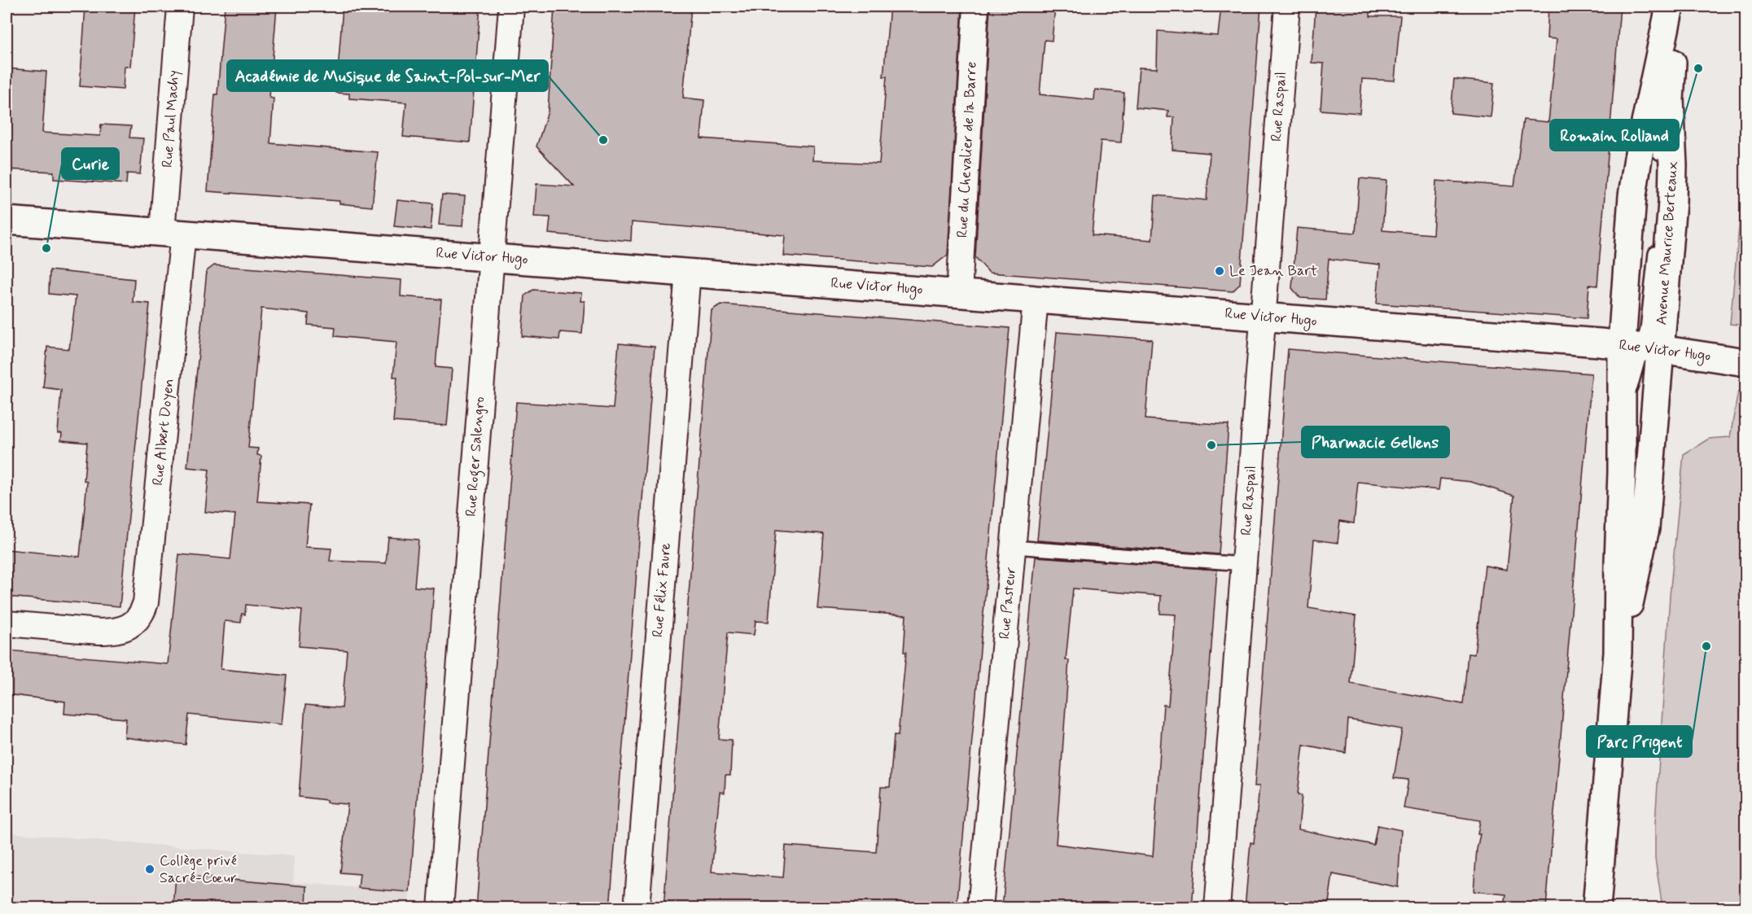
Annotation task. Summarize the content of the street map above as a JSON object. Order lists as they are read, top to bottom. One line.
{"streets":{"street":["Rue Raspail","Rue Paul Machy","Rue du Chevalier de la Barre","Avenue Maurice Berteaux","Rue Victor Hugo","Rue Albert Doyen","Rue Roger Salengro","Rue Félix Faure","Rue Pasteur"]},"crossings":[["Rue Raspail","Rue Victor Hugo"],["Rue Paul Machy","Rue Victor Hugo"],["Rue Paul Machy","Rue Albert Doyen"],["Rue du Chevalier de la Barre","Rue Victor Hugo"],["Avenue Maurice Berteaux","Rue Victor Hugo"],["Rue Victor Hugo","Rue Albert Doyen"],["Rue Victor Hugo","Rue Roger Salengro"],["Rue Victor Hugo","Rue Félix Faure"],["Rue Victor Hugo","Rue Pasteur"]],"places":["Romain Rolland","Académie de Musique de Saint-Pol-sur-Mer","Curie","Le Jean Bart","Pharmacie Gellens","Parc Prigent","Collège privé Sacré-Cœur"]}
